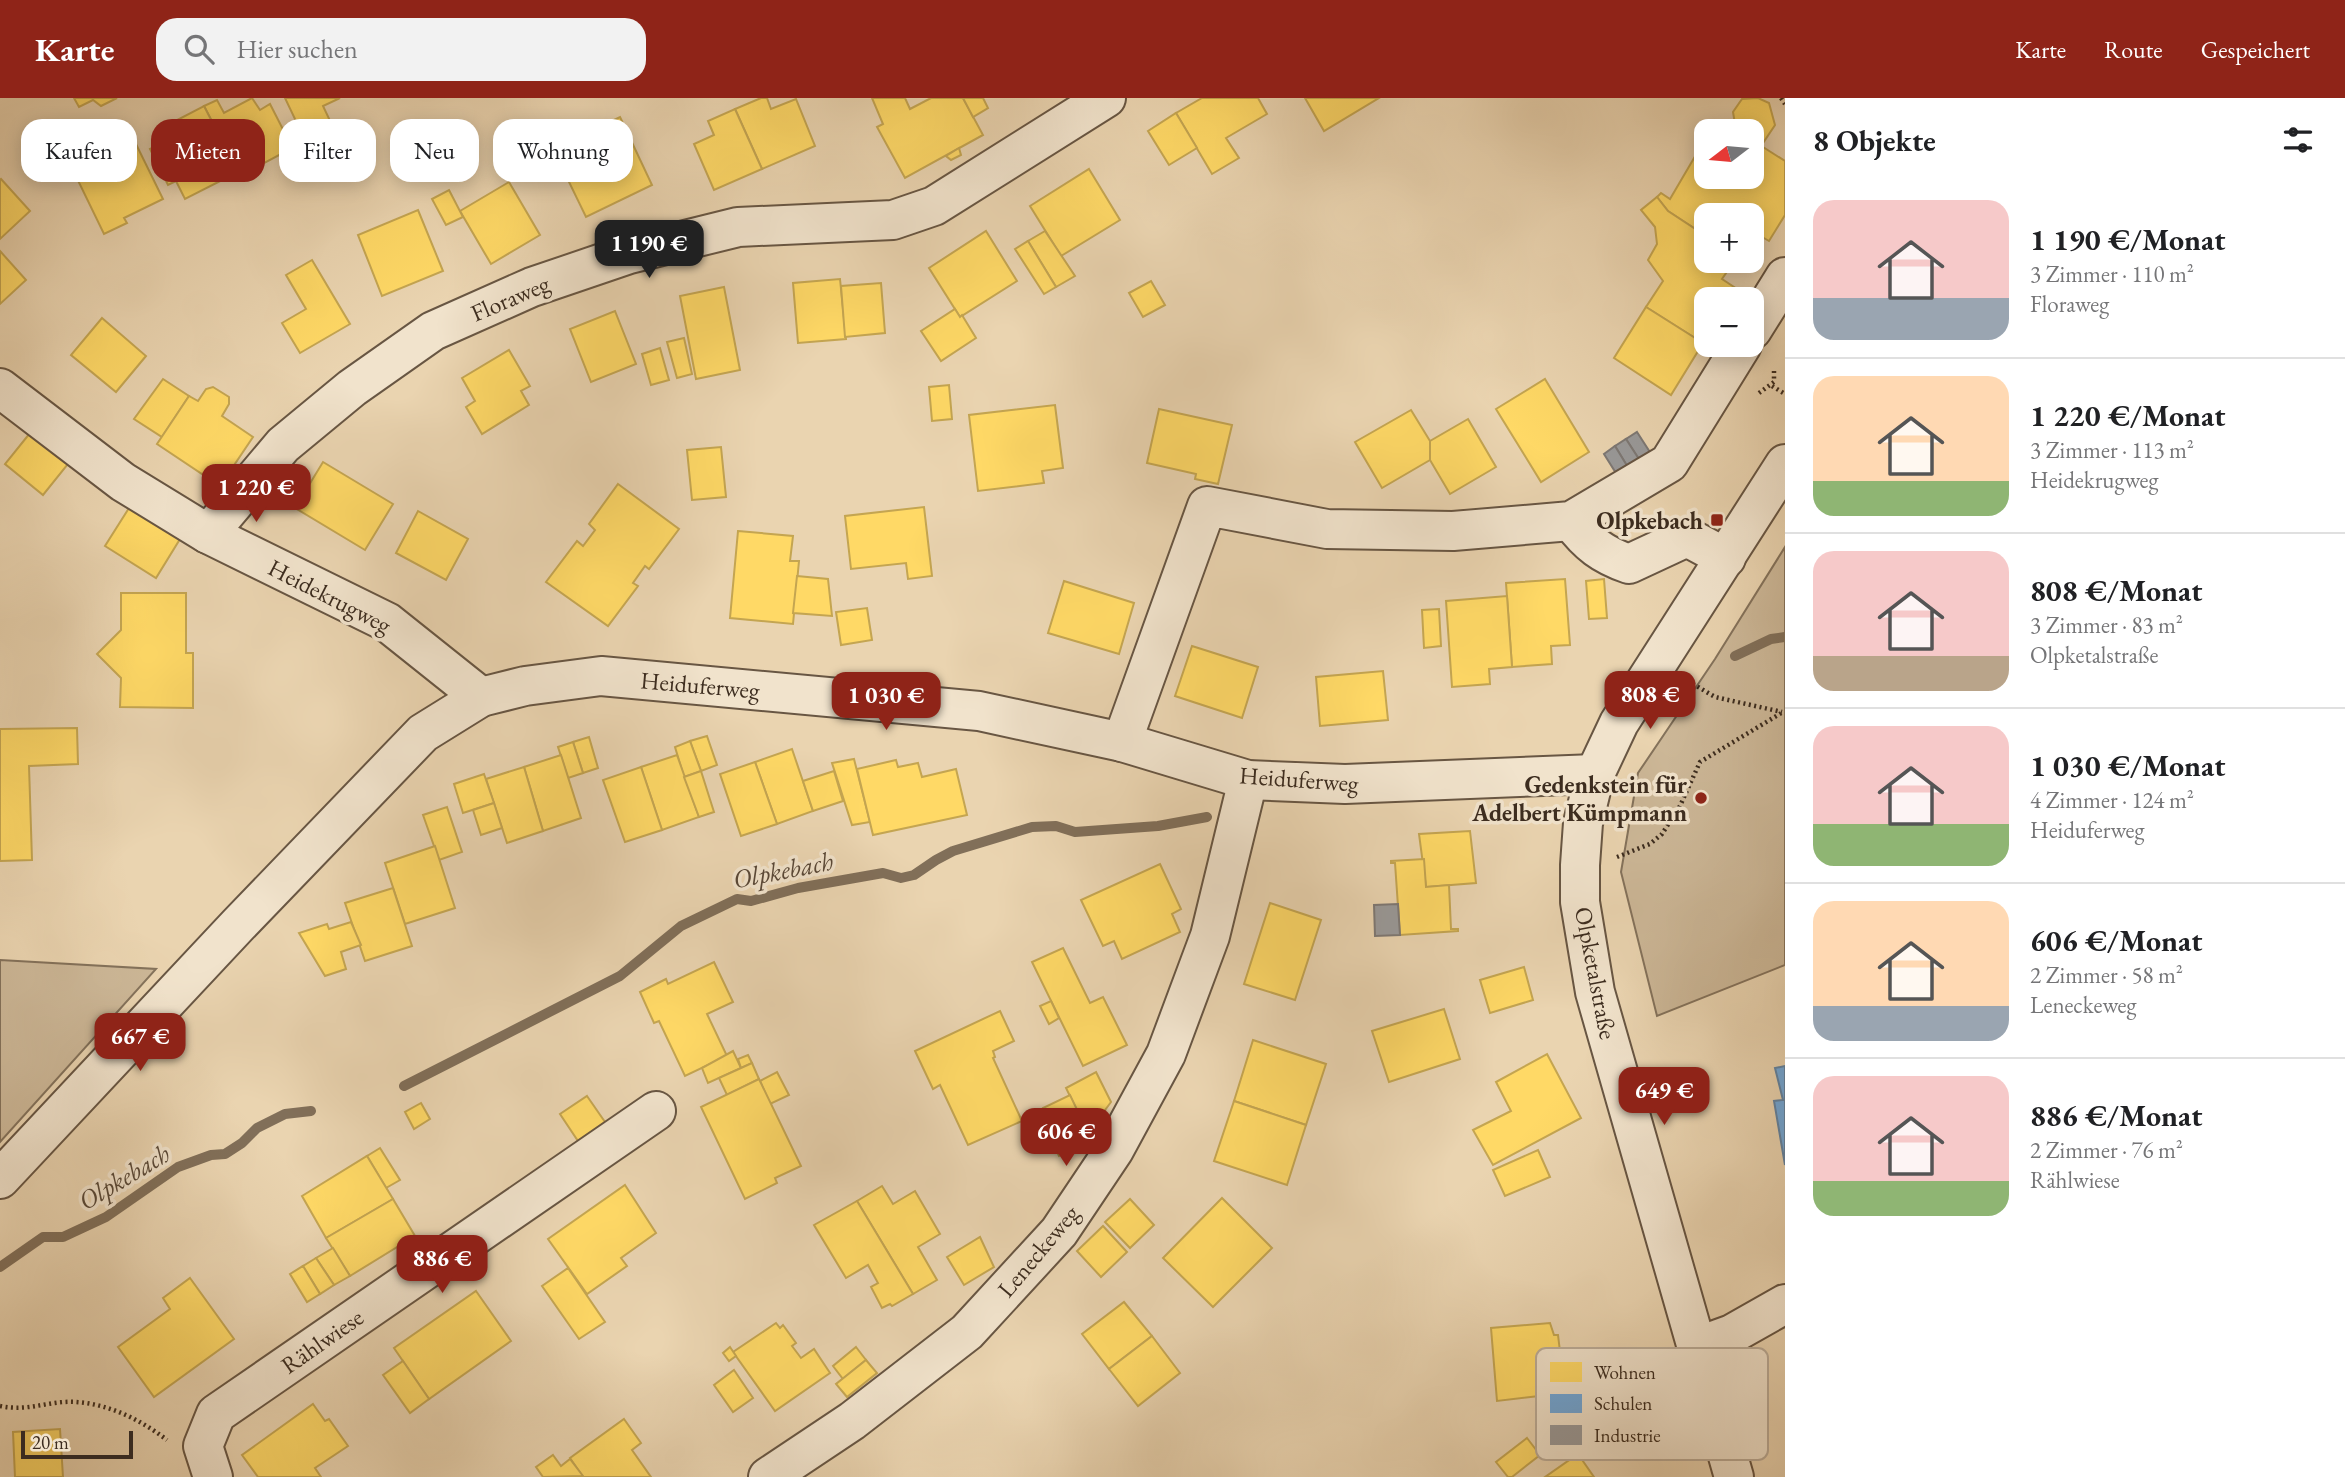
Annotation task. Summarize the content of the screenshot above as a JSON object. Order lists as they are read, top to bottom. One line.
{"streets":{"street":["Floraweg","Heidekrugweg","Heiduferweg","Olpketalstraße","Leneckeweg","Rählwiese"]},"crossings":[["Floraweg","Heidekrugweg"],["Heidekrugweg","Heiduferweg"],["Heiduferweg","Olpketalstraße"],["Heiduferweg","Leneckeweg"]],"water":["Olpkebach"],"places":{"transit":["Olpkebach"],"other":["Gedenkstein für Adelbert Kümpmann"]},"legend":["Wohnen","Schulen","Industrie"],"scale_bar":"20 m","north":"left","page":{"header":"Karte","search":"Hier suchen","nav":["Karte","Route","Gespeichert"],"heading":"8 Objekte","map_buttons":["+","−"],"chip":["Kaufen","Mieten","Filter","Neu","Wohnung"],"list":[{"name":"1 190 €/Monat","note":"3 Zimmer · 110 m² · Floraweg"},{"name":"1 220 €/Monat","note":"3 Zimmer · 113 m² · Heidekrugweg"},{"name":"808 €/Monat","note":"3 Zimmer · 83 m² · Olpketalstraße"},{"name":"1 030 €/Monat","note":"4 Zimmer · 124 m² · Heiduferweg"},{"name":"606 €/Monat","note":"2 Zimmer · 58 m² · Leneckeweg"},{"name":"886 €/Monat","note":"2 Zimmer · 76 m² · Rählwiese"}],"price":["1 190 €","1 220 €","808 €","1 030 €","667 €","649 €","606 €","886 €"],"scale":"20 m"}}
